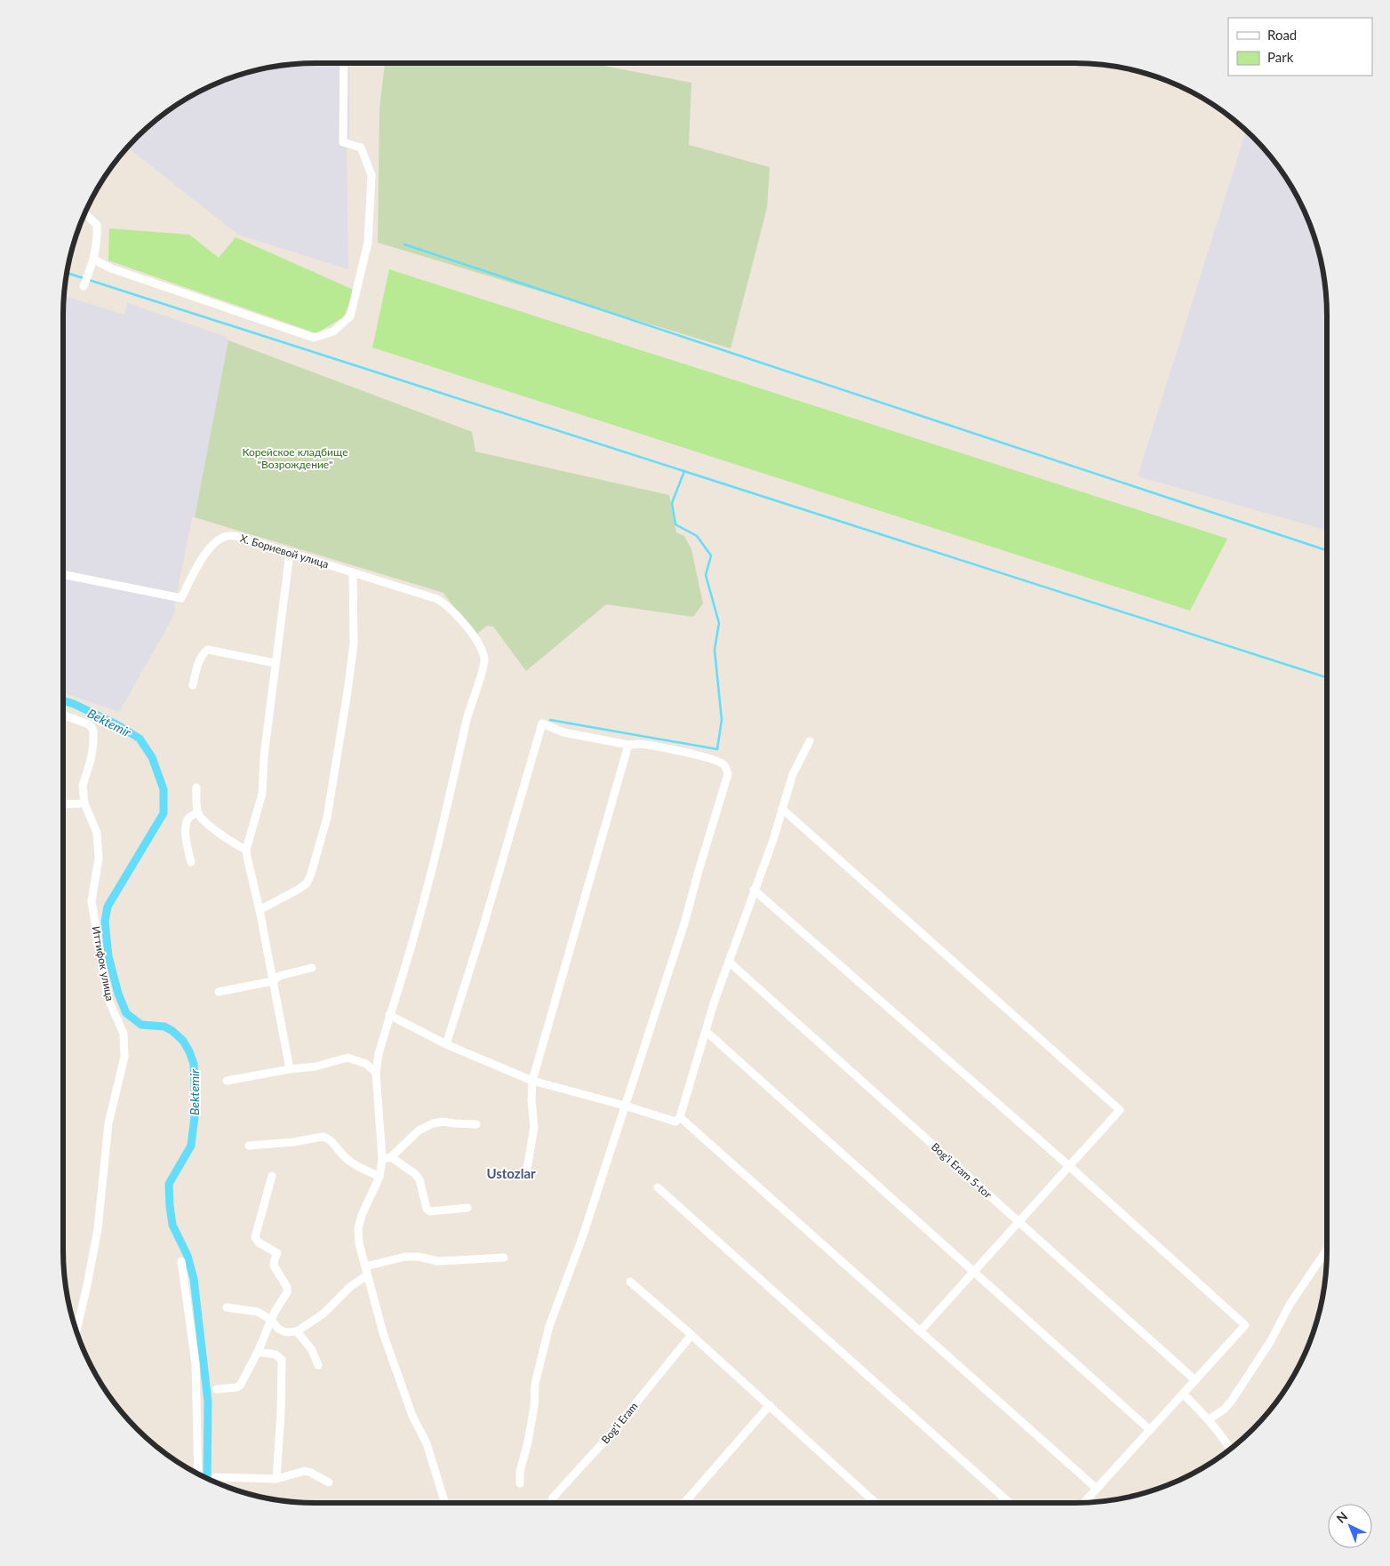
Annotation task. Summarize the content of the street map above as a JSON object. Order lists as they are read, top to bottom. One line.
{"streets":{"street":["Х. Бориевой улица","Иттифок улица","Bog'i Eram 5-tor","Bog'i Eram"]},"districts":["Ustozlar"],"water":["Bektemir"],"parks":["Корейское кладбище \"Возрождение\""],"legend":["Road","Park"],"north":"top left"}
